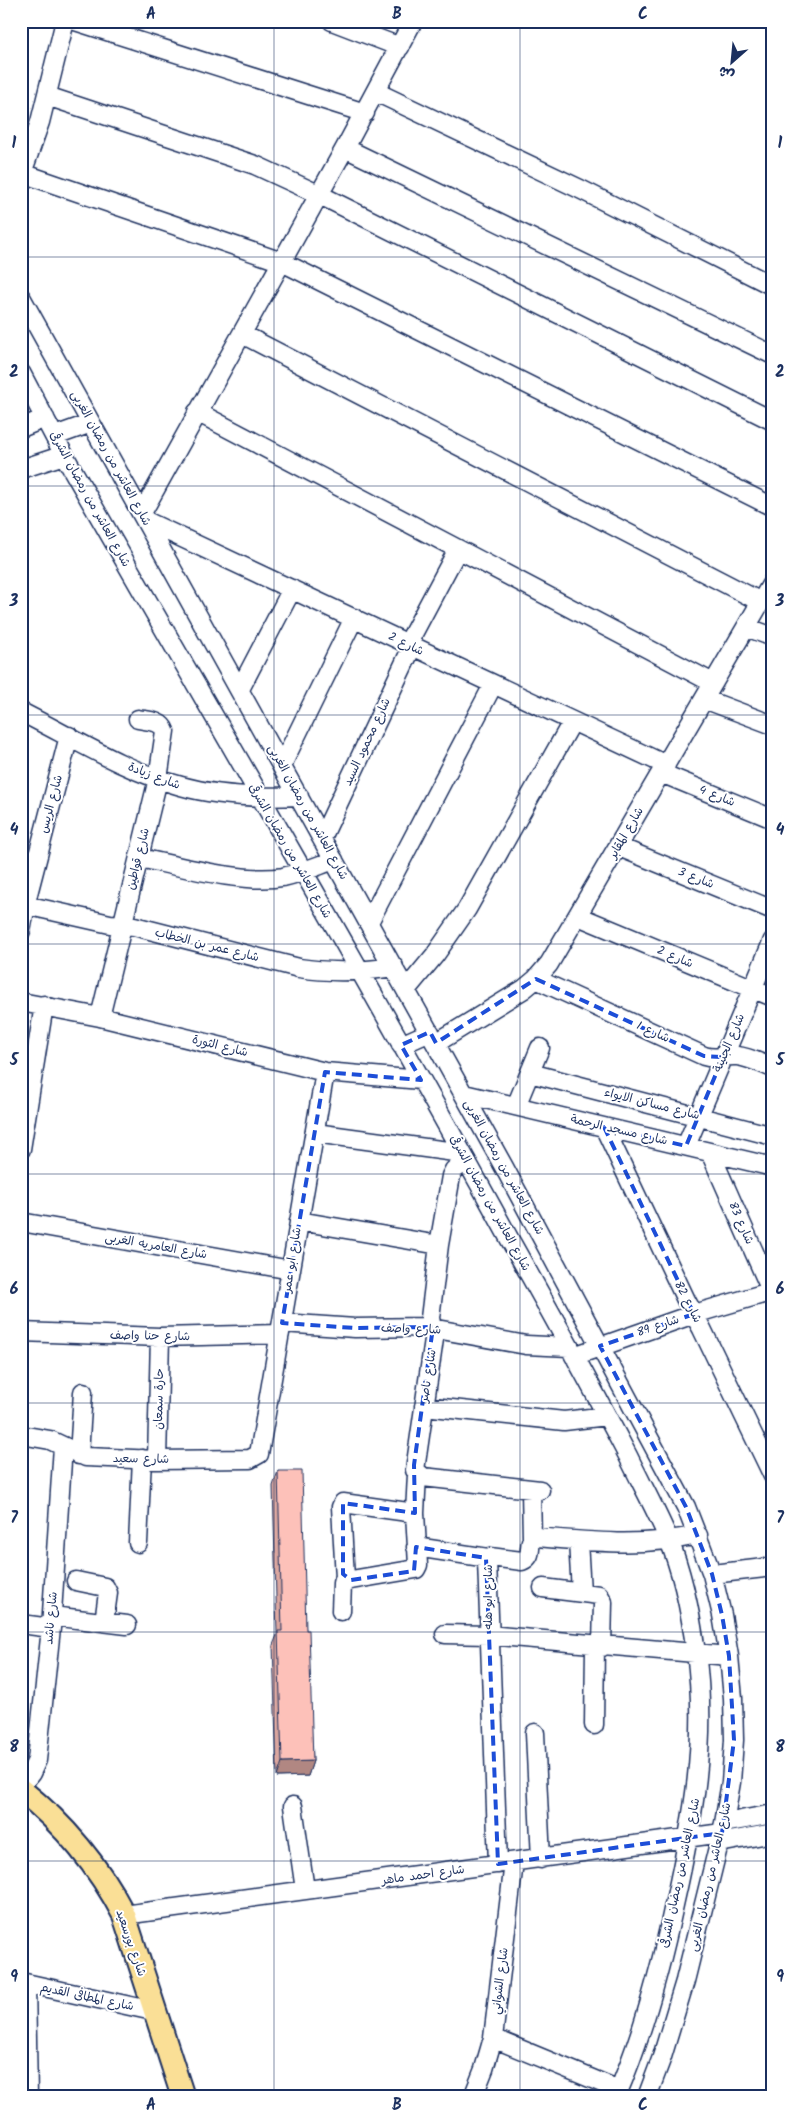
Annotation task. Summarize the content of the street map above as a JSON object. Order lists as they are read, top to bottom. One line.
{"streets":{"main road":["شارع بورسعيد"],"street":["شارع العاشر من رمضان الغربى","شارع العاشر من رمضان الشرقى","شارع 2","شارع محمود السيد","شارع زيادة","شارع 4","شارع الريس","شارع المقابر","شارع قواطين","شارع 3","شارع عمر بن الخطاب","شارع 1","شارع الجنينة","شارع الثورة","شارع مساكن الايواء","شارع مسجد الرحمة","شارع 83","شارع العامريه الغربى","شارع ابو عمر","شارع 82","شارع 89","شارع واصف","شارع حنا واصف","شارع ناصر","حارة سمعان","شارع سعيد","شارع ابو هله","شارع ناشد","شارع احمد ماهر","شارع الشواني","شارع المطافى القديم"]},"crossings":[["شارع العاشر من رمضان الغربى","شارع 2"],["شارع العاشر من رمضان الغربى","شارع محمود السيد"],["شارع العاشر من رمضان الغربى","شارع زيادة"],["شارع العاشر من رمضان الغربى","شارع المقابر"],["شارع العاشر من رمضان الغربى","شارع عمر بن الخطاب"],["شارع العاشر من رمضان الغربى","شارع مسجد الرحمة"],["شارع العاشر من رمضان الغربى","شارع 89"],["شارع العاشر من رمضان الغربى","شارع احمد ماهر"],["شارع العاشر من رمضان الشرقى","شارع زيادة"],["شارع العاشر من رمضان الشرقى","شارع المقابر"],["شارع العاشر من رمضان الشرقى","شارع عمر بن الخطاب"],["شارع العاشر من رمضان الشرقى","شارع الثورة"],["شارع العاشر من رمضان الشرقى","شارع 89"],["شارع العاشر من رمضان الشرقى","شارع واصف"],["شارع العاشر من رمضان الشرقى","شارع ناصر"],["شارع العاشر من رمضان الشرقى","شارع احمد ماهر"],["شارع 2","شارع محمود السيد"],["شارع 2","شارع 4"],["شارع 2","شارع المقابر"],["شارع 2","شارع الجنينة"],["شارع زيادة","شارع الريس"],["شارع زيادة","شارع قواطين"],["شارع 4","شارع المقابر"],["شارع الريس","شارع عمر بن الخطاب"],["شارع المقابر","شارع 3"],["شارع المقابر","شارع 1"],["شارع قواطين","شارع عمر بن الخطاب"],["شارع قواطين","شارع الثورة"],["شارع 1","شارع الجنينة"],["شارع الجنينة","شارع مساكن الايواء"],["شارع الجنينة","شارع مسجد الرحمة"],["شارع الثورة","شارع ابو عمر"],["شارع مسجد الرحمة","شارع 83"],["شارع مسجد الرحمة","شارع 82"],["شارع 83","شارع 89"],["شارع العامريه الغربى","شارع ابو عمر"],["شارع ابو عمر","شارع واصف"],["شارع ابو عمر","شارع حنا واصف"],["شارع ابو عمر","شارع سعيد"],["شارع 82","شارع 89"],["شارع 89","شارع واصف"],["شارع واصف","شارع حنا واصف"],["شارع واصف","شارع ناصر"],["شارع حنا واصف","حارة سمعان"],["حارة سمعان","شارع سعيد"],["شارع سعيد","شارع ناشد"],["شارع ابو هله","شارع احمد ماهر"],["شارع ابو هله","شارع الشواني"],["شارع احمد ماهر","شارع بورسعيد"],["شارع احمد ماهر","شارع الشواني"],["شارع بورسعيد","شارع المطافى القديم"]],"north":"bottom left","grid":{"columns":["A","B","C"],"rows":["1","2","3","4","5","6","7","8","9"]}}
